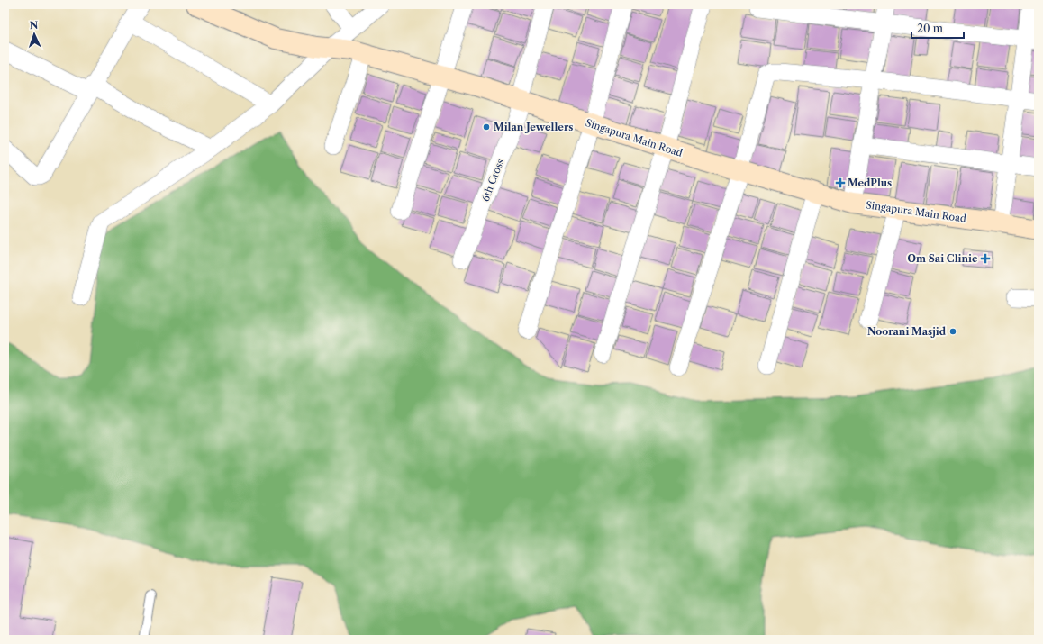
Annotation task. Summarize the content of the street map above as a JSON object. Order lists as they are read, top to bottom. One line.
{"streets":{"street":["Singapura Main Road","6th Cross"]},"crossings":[["Singapura Main Road","6th Cross"]],"places":{"other":["Milan Jewellers","Noorani Masjid"],"health":["MedPlus","Om Sai Clinic"]},"scale_bar":"20 m","north":"top"}
